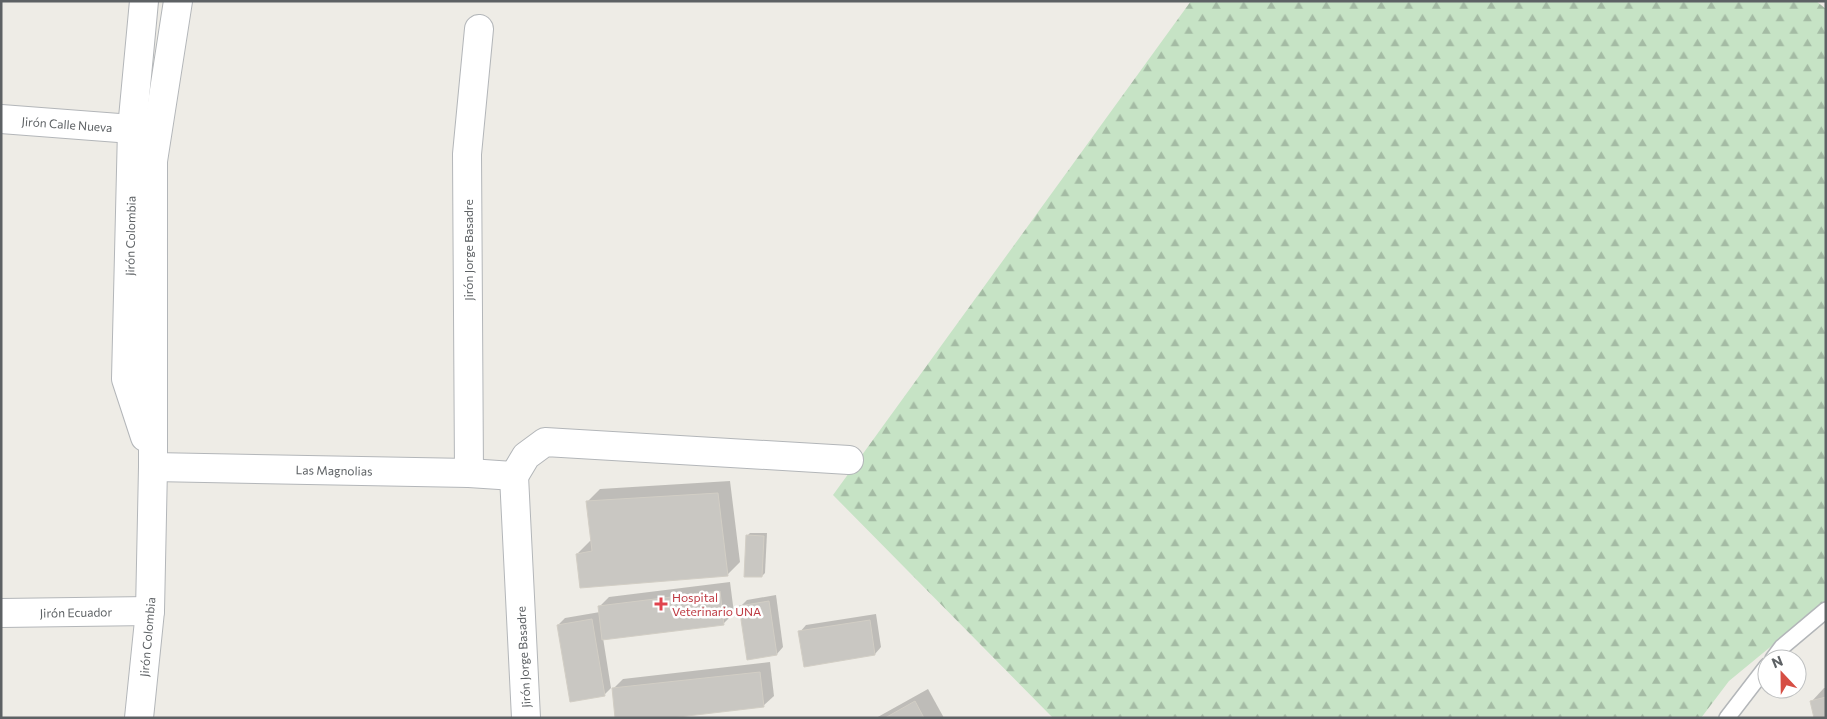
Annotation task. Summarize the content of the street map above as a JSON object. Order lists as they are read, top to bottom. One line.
{"streets":{"street":["Jirón Calle Nueva","Jirón Colombia","Jirón Jorge Basadre","Las Magnolias","Jirón Ecuador"]},"crossings":[["Jirón Calle Nueva","Jirón Colombia"],["Jirón Colombia","Las Magnolias"],["Jirón Colombia","Jirón Ecuador"],["Jirón Jorge Basadre","Las Magnolias"]],"places":{"health":["Hospital Veterinario UNA"]},"north":"top"}
